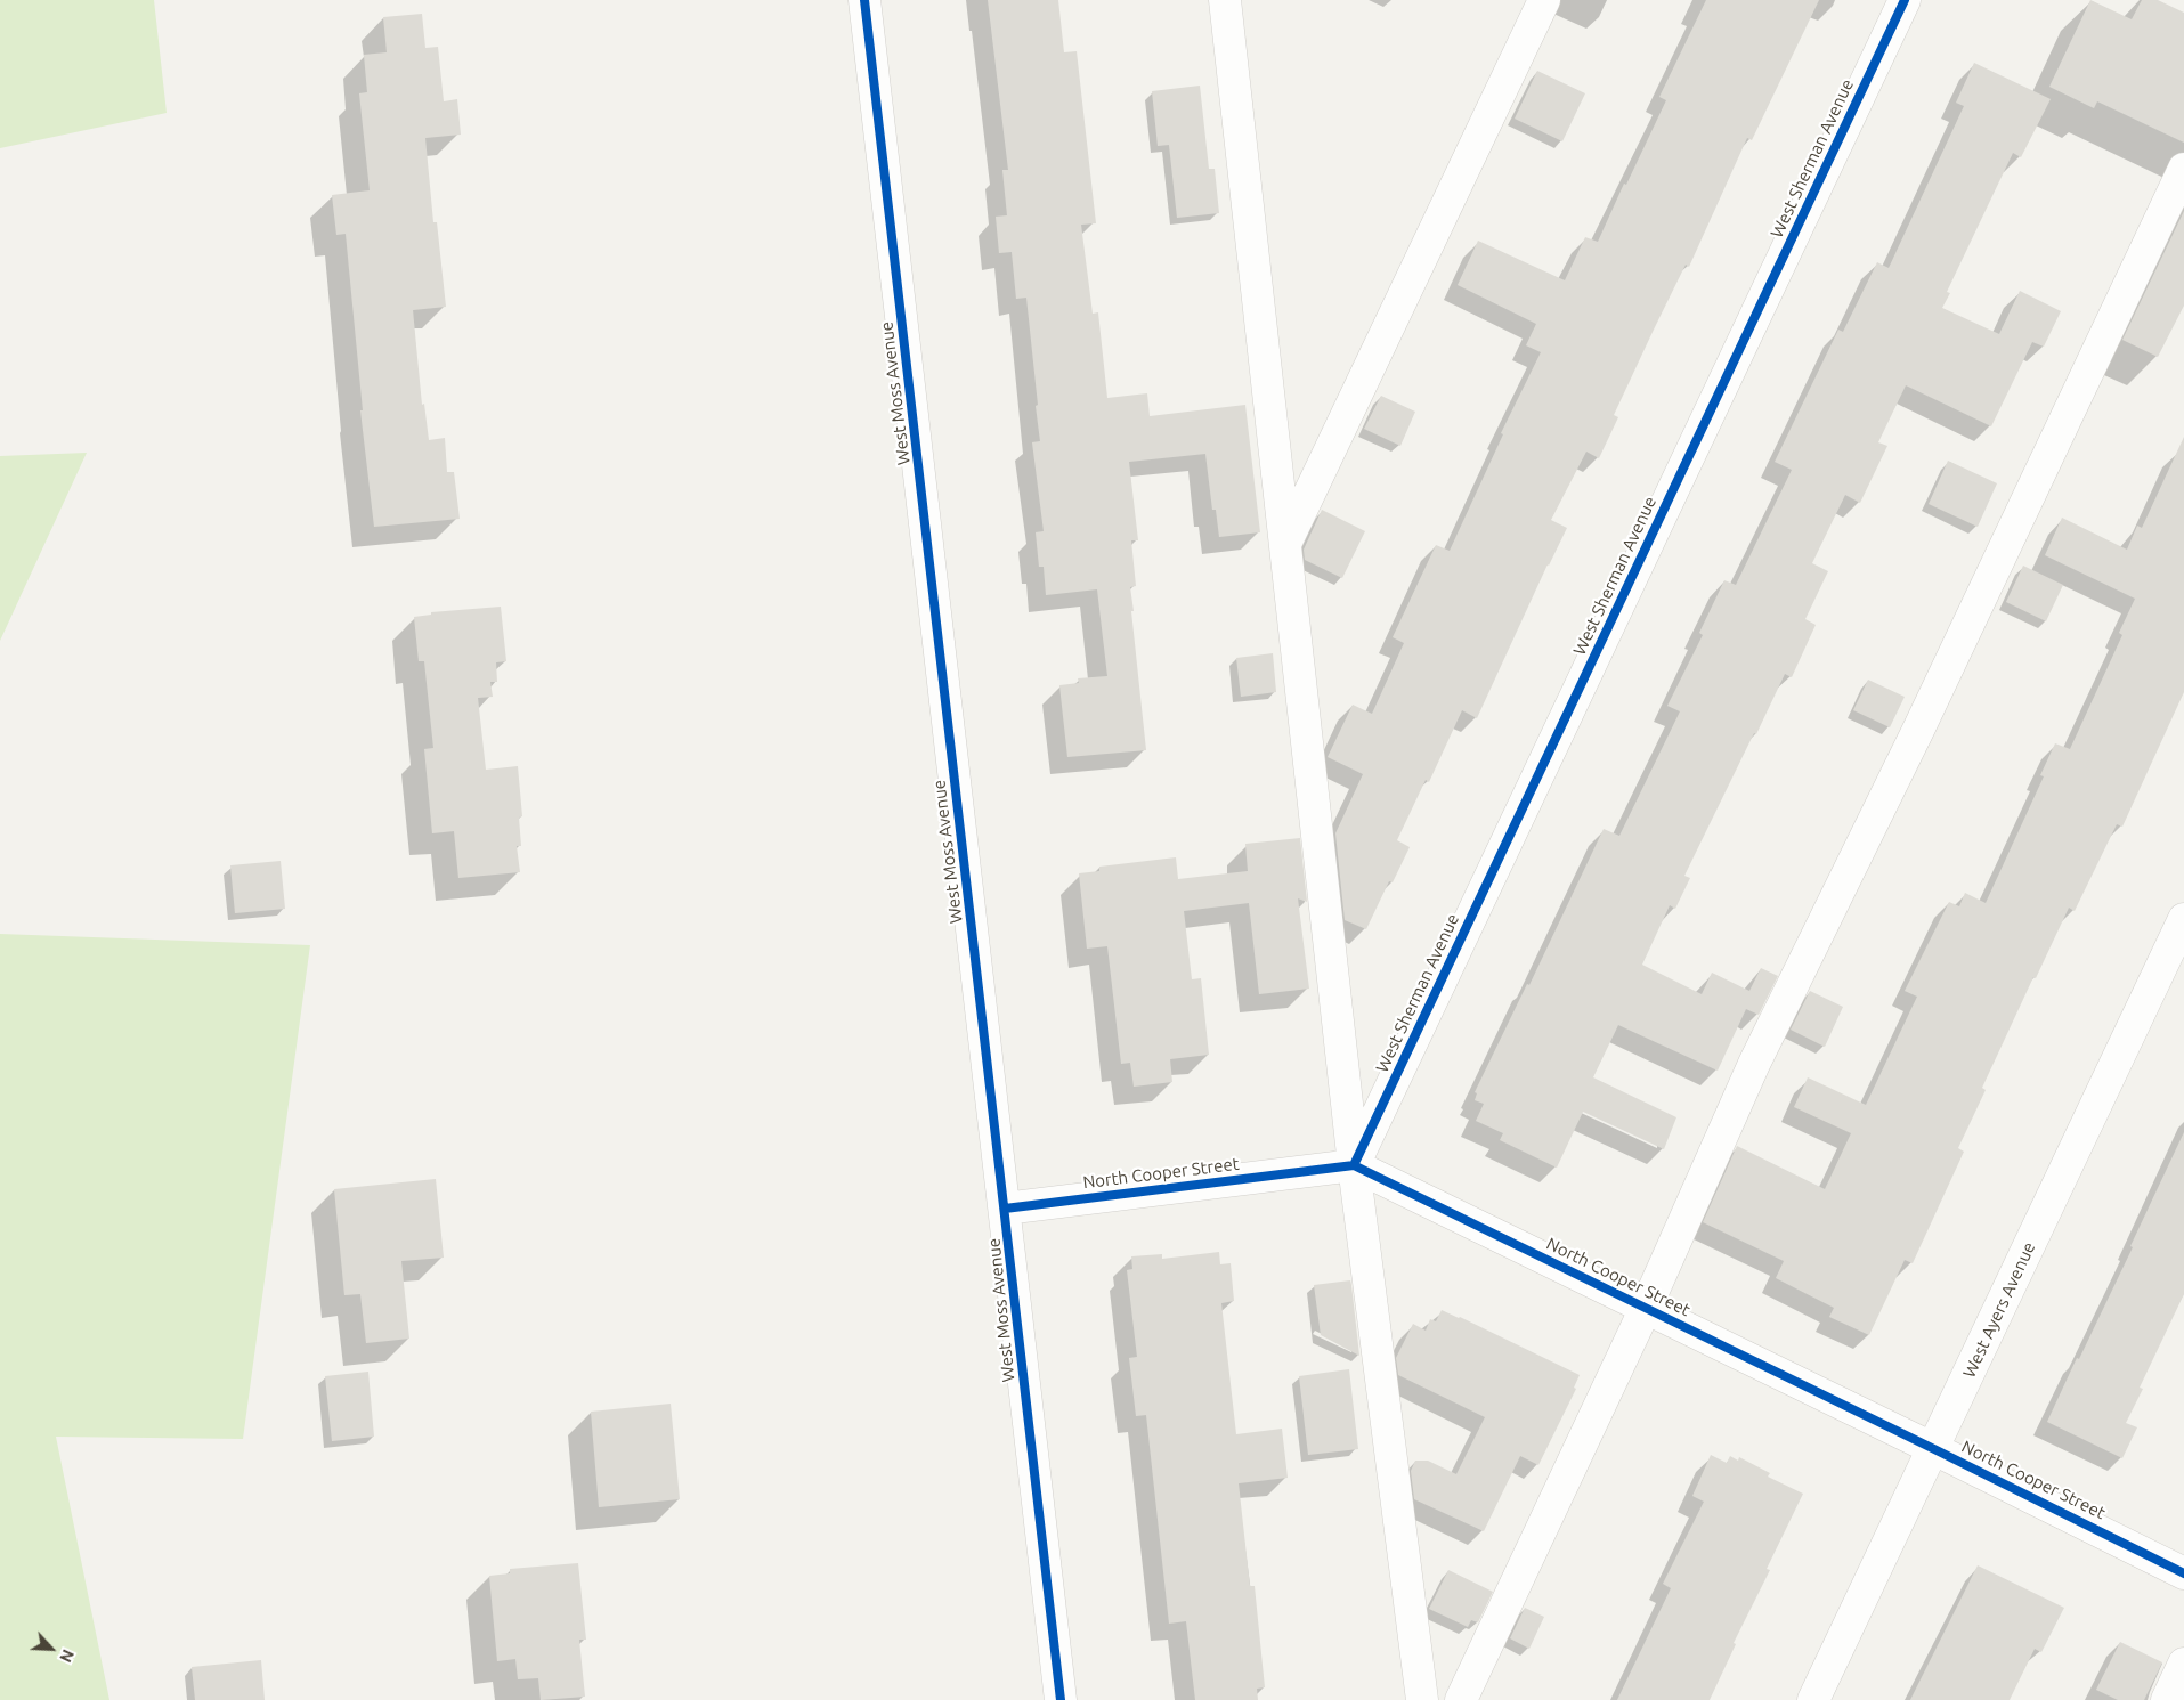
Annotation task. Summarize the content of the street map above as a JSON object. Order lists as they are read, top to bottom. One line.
{"streets":{"street":["West Sherman Avenue","West Moss Avenue","North Cooper Street","West Ayers Avenue"]},"crossings":[["West Sherman Avenue","North Cooper Street"],["West Moss Avenue","North Cooper Street"],["North Cooper Street","West Ayers Avenue"]],"north":"bottom right"}
